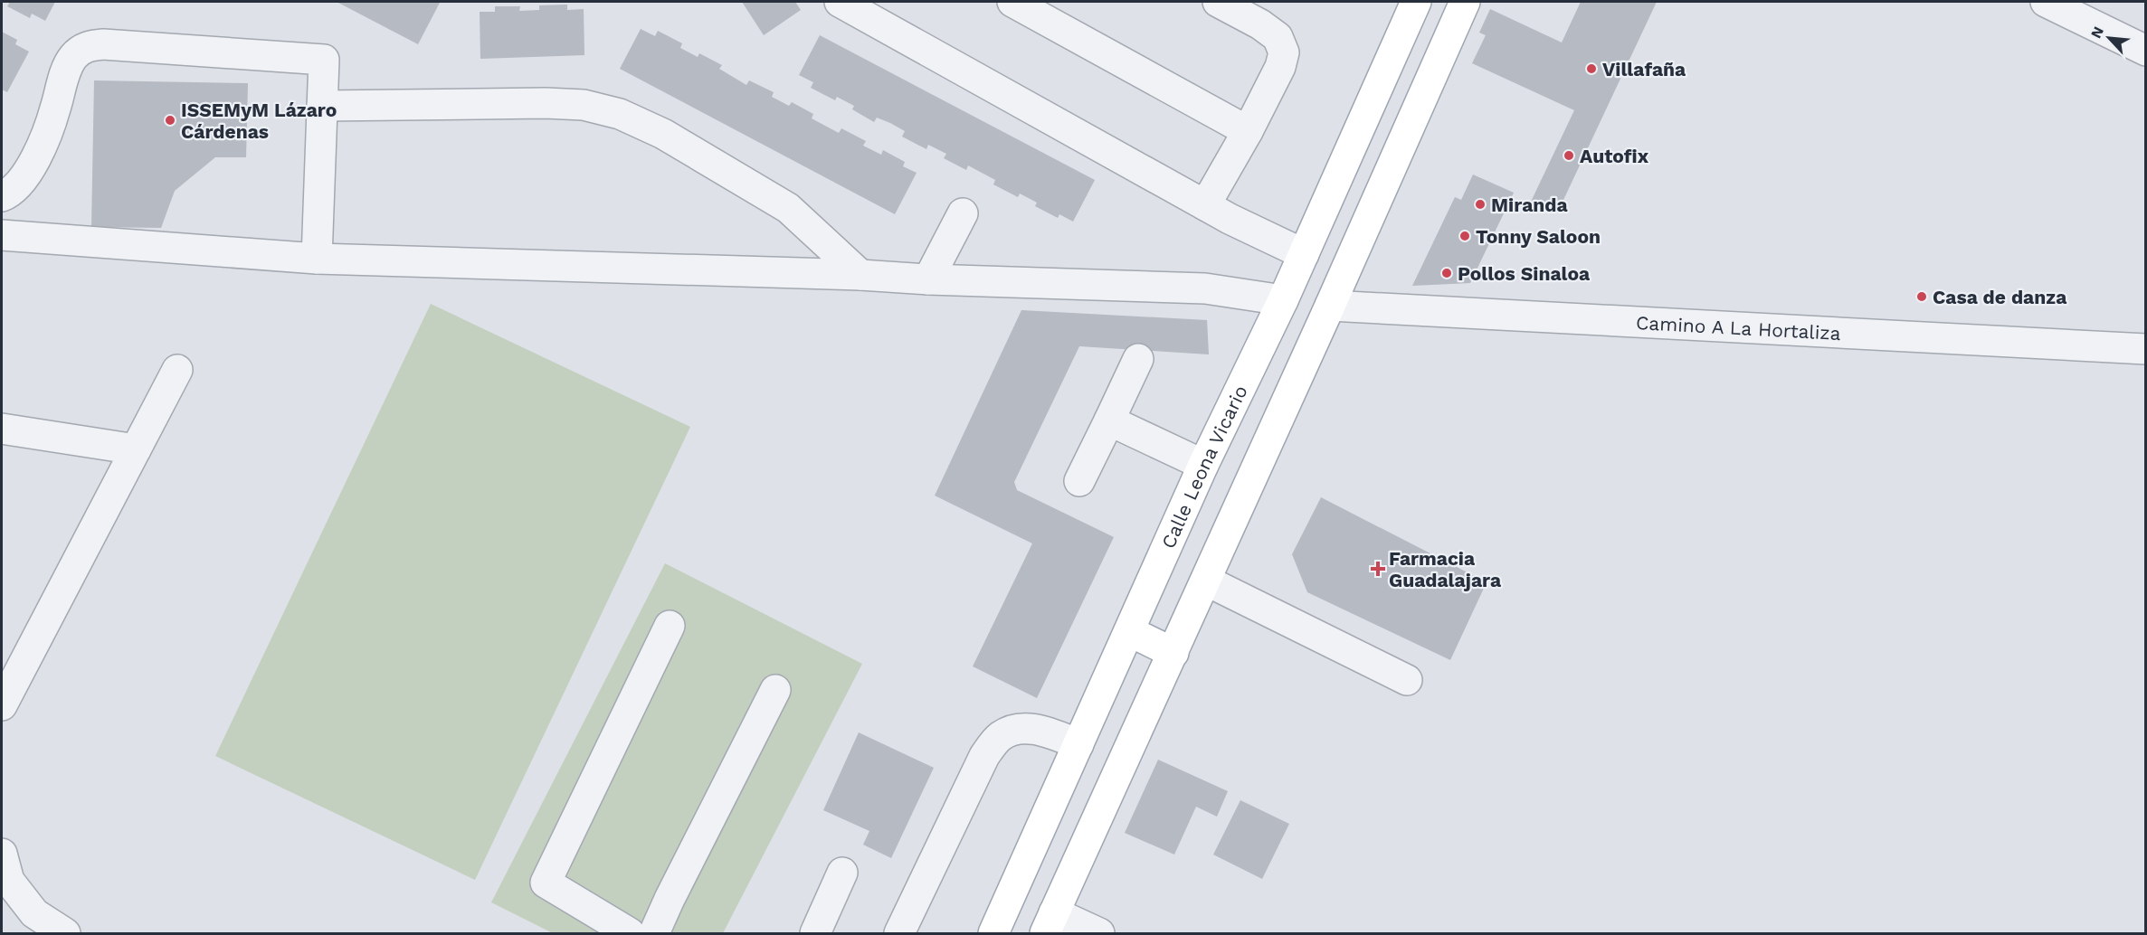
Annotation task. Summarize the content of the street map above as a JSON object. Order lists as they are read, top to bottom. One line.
{"streets":{"main road":["Calle Leona Vicario"],"street":["Camino A La Hortaliza"]},"places":{"other":["Villafaña","ISSEMyM Lázaro Cárdenas","Autofix","Miranda","Tonny Saloon","Pollos Sinaloa","Casa de danza"],"health":["Farmacia Guadalajara"]},"north":"top left"}
